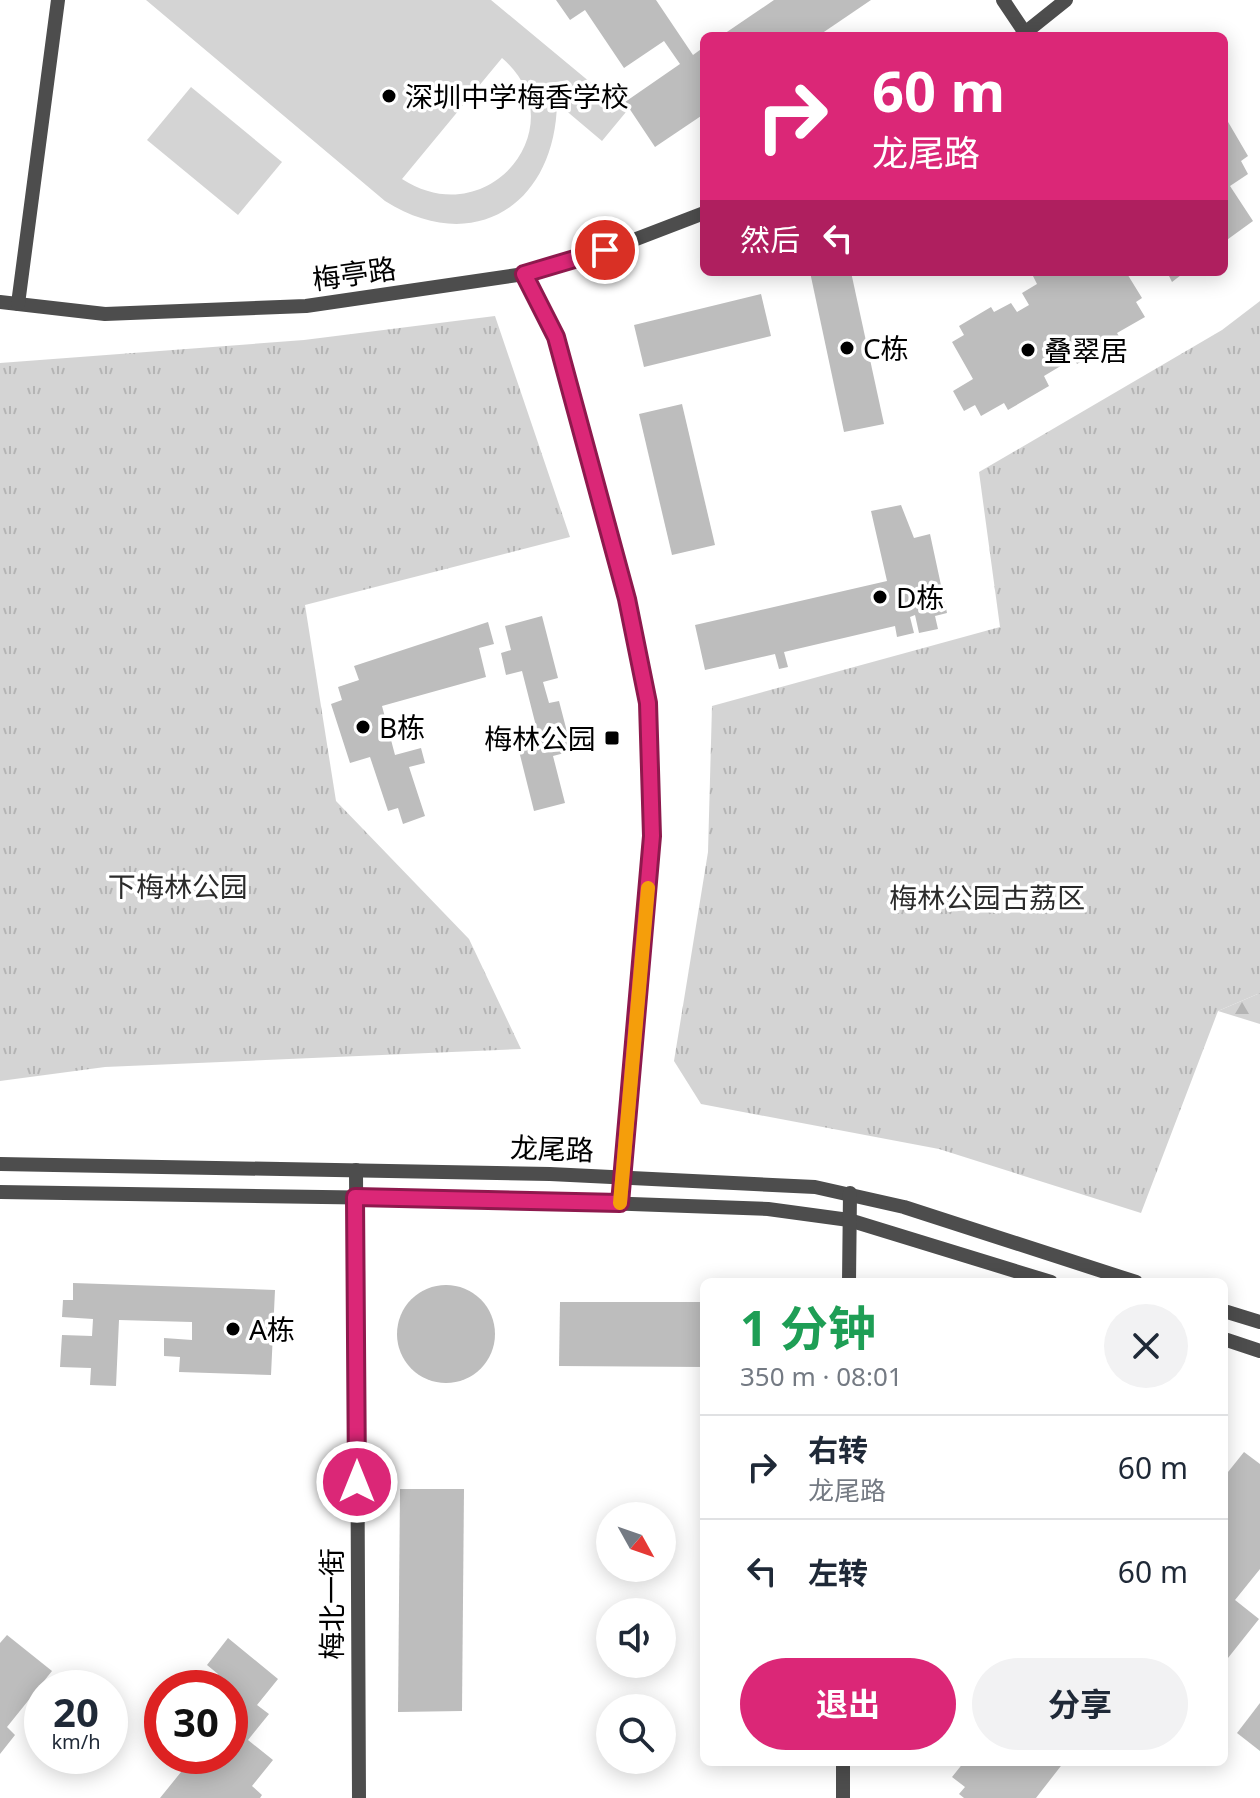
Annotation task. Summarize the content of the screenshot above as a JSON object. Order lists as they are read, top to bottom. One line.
{"streets":{"street":["梅亭路","龙尾路","梅北一街"]},"crossings":[["龙尾路","梅北一街"]],"parks":["下梅林公园","梅林公园古荔区"],"places":{"other":["深圳中学梅香学校","C栋","叠翠居","D栋","B栋","A栋"],"transit":["梅林公园"]},"north":"bottom right","page":{"turn":["60 m","龙尾路"],"then":"然后","heading":["1 分钟","350 m · 08:01"],"list":[{"name":"右转","note":"龙尾路","value":"60 m"},{"name":"左转","value":"60 m"}],"buttons":["退出","分享"],"speed":"20 km/h","limit":"30"}}
